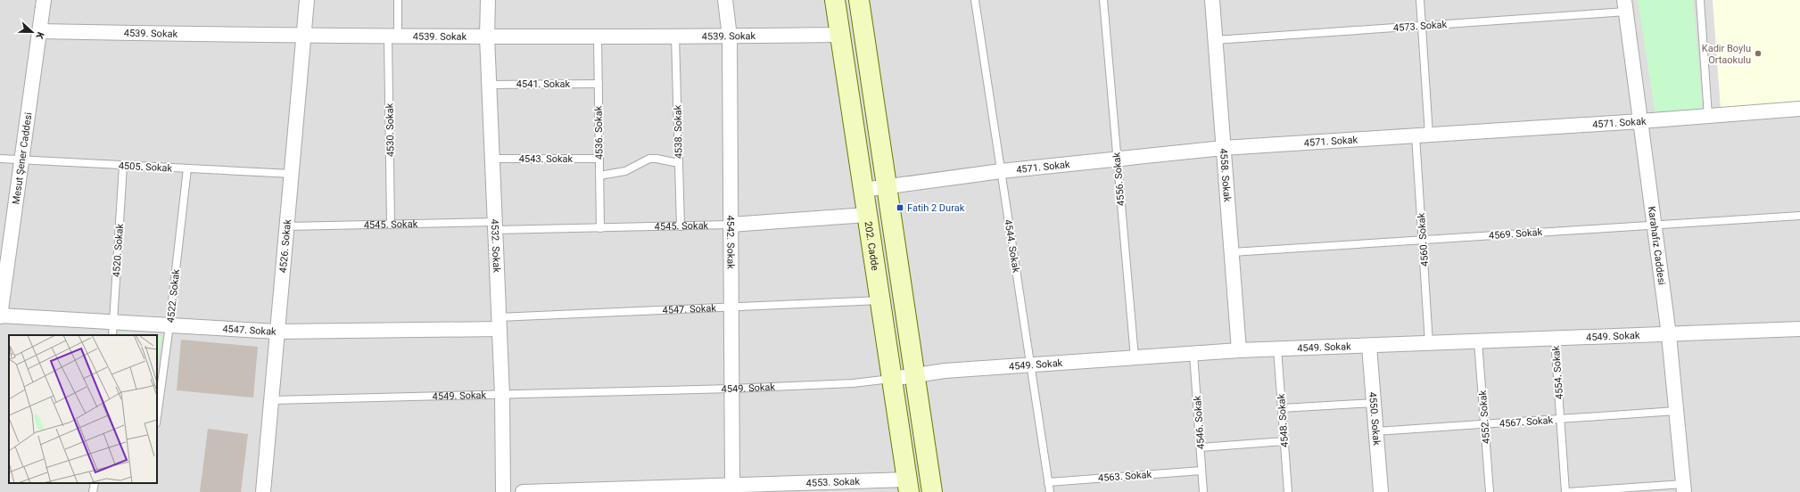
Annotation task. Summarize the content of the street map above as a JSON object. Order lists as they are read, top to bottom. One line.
{"streets":{"main road":["202. Cadde"],"street":["4539. Sokak","4571. Sokak","Mesut Şener Caddesi","4558. Sokak","4545. Sokak","4542. Sokak","4526. Sokak","4532. Sokak","Karahafız Caddesi","4547. Sokak","4549. Sokak","4550. Sokak","4553. Sokak"],"lane":["4573. Sokak","4541. Sokak","4530. Sokak","4538. Sokak","4536. Sokak","4543. Sokak","4505. Sokak","4556. Sokak","4569. Sokak","4560. Sokak","4544. Sokak","4520. Sokak","4522. Sokak","4554. Sokak","4552. Sokak","4548. Sokak","4567. Sokak","4546. Sokak","4563. Sokak"]},"crossings":[["4573. Sokak","4558. Sokak"],["4573. Sokak","4560. Sokak"],["4573. Sokak","Karahafız Caddesi"],["4539. Sokak","4530. Sokak"],["4539. Sokak","4538. Sokak"],["4539. Sokak","4536. Sokak"],["4539. Sokak","Mesut Şener Caddesi"],["4539. Sokak","4542. Sokak"],["4539. Sokak","4526. Sokak"],["4539. Sokak","4532. Sokak"],["4539. Sokak","202. Cadde"],["4541. Sokak","4536. Sokak"],["4541. Sokak","4532. Sokak"],["4571. Sokak","4558. Sokak"],["4571. Sokak","4556. Sokak"],["4571. Sokak","4560. Sokak"],["4571. Sokak","202. Cadde"],["4571. Sokak","4544. Sokak"],["4571. Sokak","Karahafız Caddesi"],["4530. Sokak","4545. Sokak"],["4538. Sokak","4545. Sokak"],["4536. Sokak","4543. Sokak"],["4536. Sokak","4545. Sokak"],["Mesut Şener Caddesi","4505. Sokak"],["Mesut Şener Caddesi","4547. Sokak"],["4543. Sokak","4532. Sokak"],["4505. Sokak","4526. Sokak"],["4505. Sokak","4520. Sokak"],["4505. Sokak","4522. Sokak"],["4558. Sokak","4569. Sokak"],["4558. Sokak","4549. Sokak"],["4556. Sokak","4549. Sokak"],["4545. Sokak","4542. Sokak"],["4545. Sokak","4526. Sokak"],["4545. Sokak","4532. Sokak"],["4545. Sokak","202. Cadde"],["4569. Sokak","4560. Sokak"],["4569. Sokak","Karahafız Caddesi"],["4560. Sokak","4549. Sokak"],["4542. Sokak","4547. Sokak"],["4542. Sokak","4549. Sokak"],["4542. Sokak","4553. Sokak"],["4526. Sokak","4547. Sokak"],["4526. Sokak","4549. Sokak"],["4532. Sokak","4547. Sokak"],["4532. Sokak","4549. Sokak"],["202. Cadde","4547. Sokak"],["202. Cadde","4549. Sokak"],["202. Cadde","4553. Sokak"],["4544. Sokak","4549. Sokak"],["4544. Sokak","4563. Sokak"],["Karahafız Caddesi","4549. Sokak"],["Karahafız Caddesi","4567. Sokak"],["4520. Sokak","4547. Sokak"],["4522. Sokak","4547. Sokak"],["4549. Sokak","4554. Sokak"],["4549. Sokak","4552. Sokak"],["4549. Sokak","4550. Sokak"],["4549. Sokak","4548. Sokak"],["4549. Sokak","4546. Sokak"],["4554. Sokak","4567. Sokak"],["4552. Sokak","4567. Sokak"],["4550. Sokak","4567. Sokak"],["4546. Sokak","4563. Sokak"]],"places":{"other":["Kadir Boylu Ortaokulu"],"transit":["Fatih 2 Durak"]},"north":"right"}
